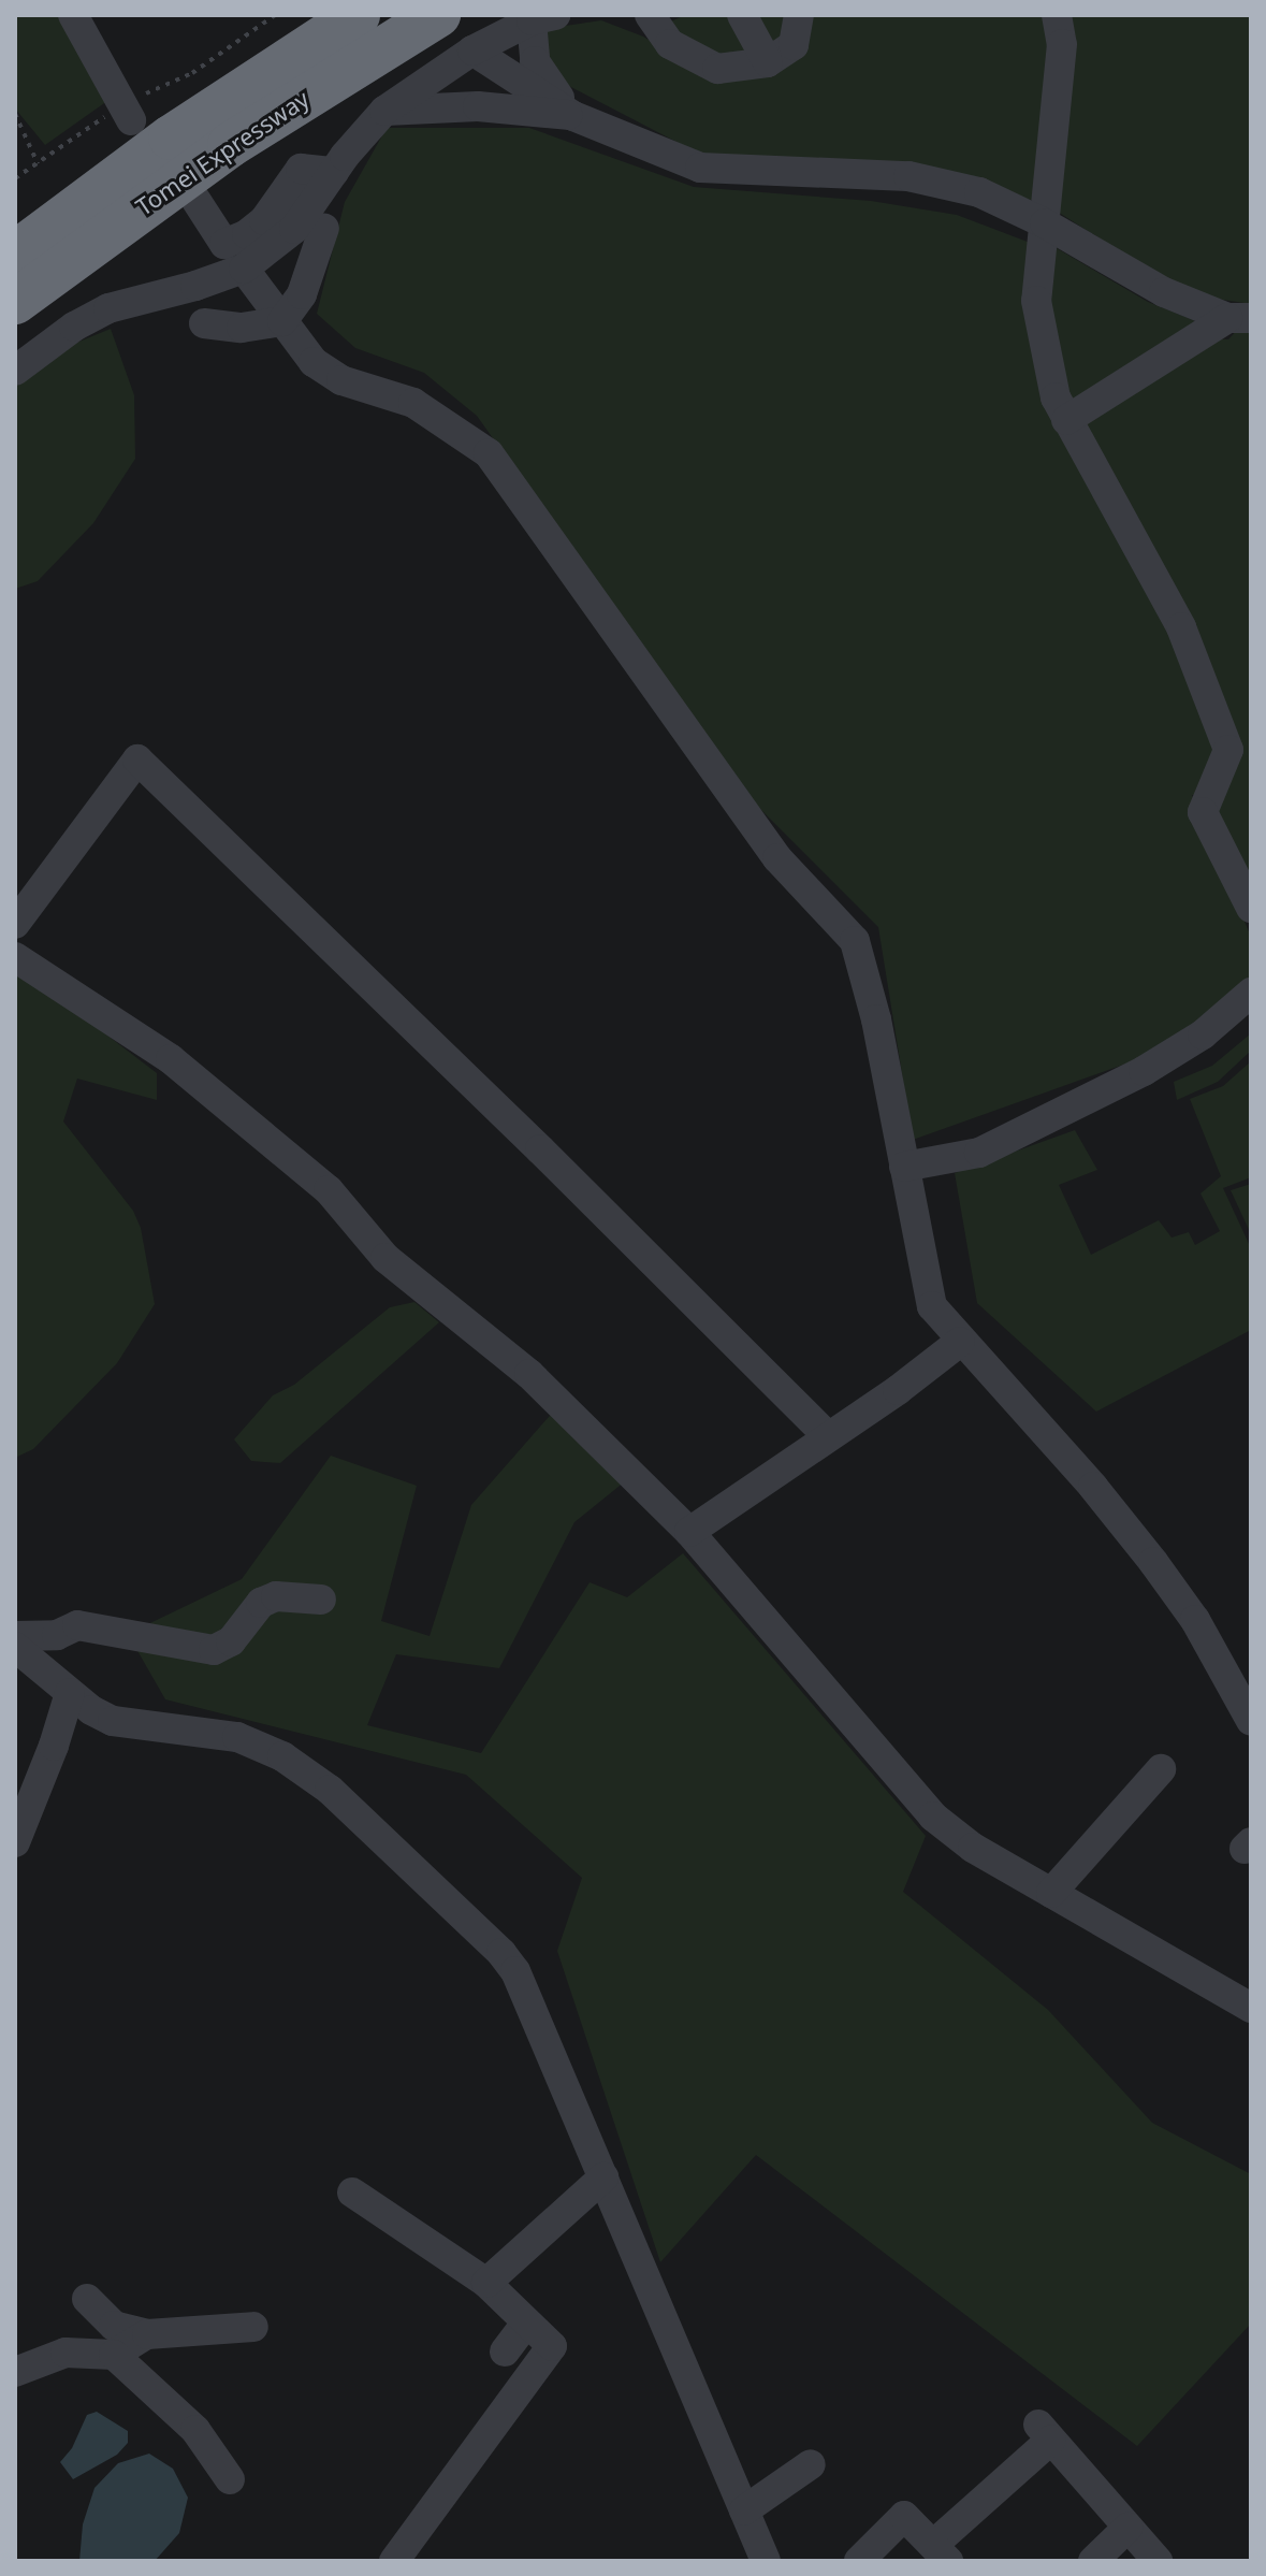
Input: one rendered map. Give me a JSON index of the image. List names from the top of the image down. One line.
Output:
{"streets":{"highway":["Tomei Expressway"]}}
